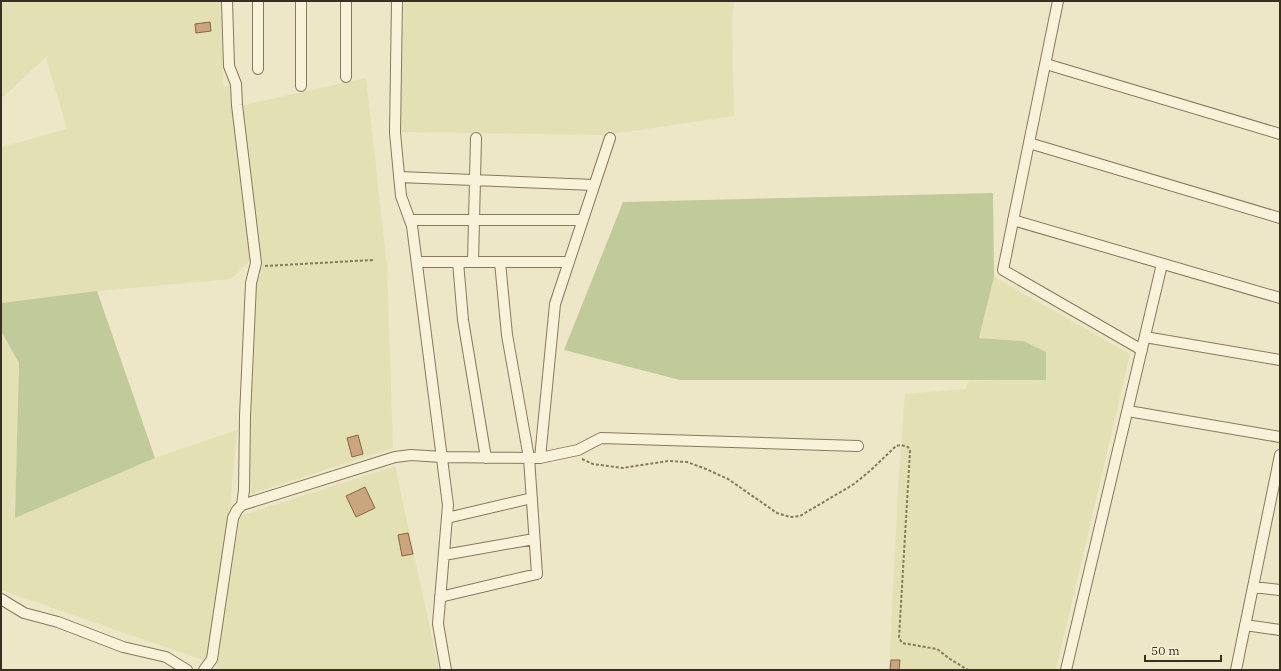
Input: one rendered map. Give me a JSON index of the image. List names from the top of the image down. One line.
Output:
{"scale_bar":"50 m"}
